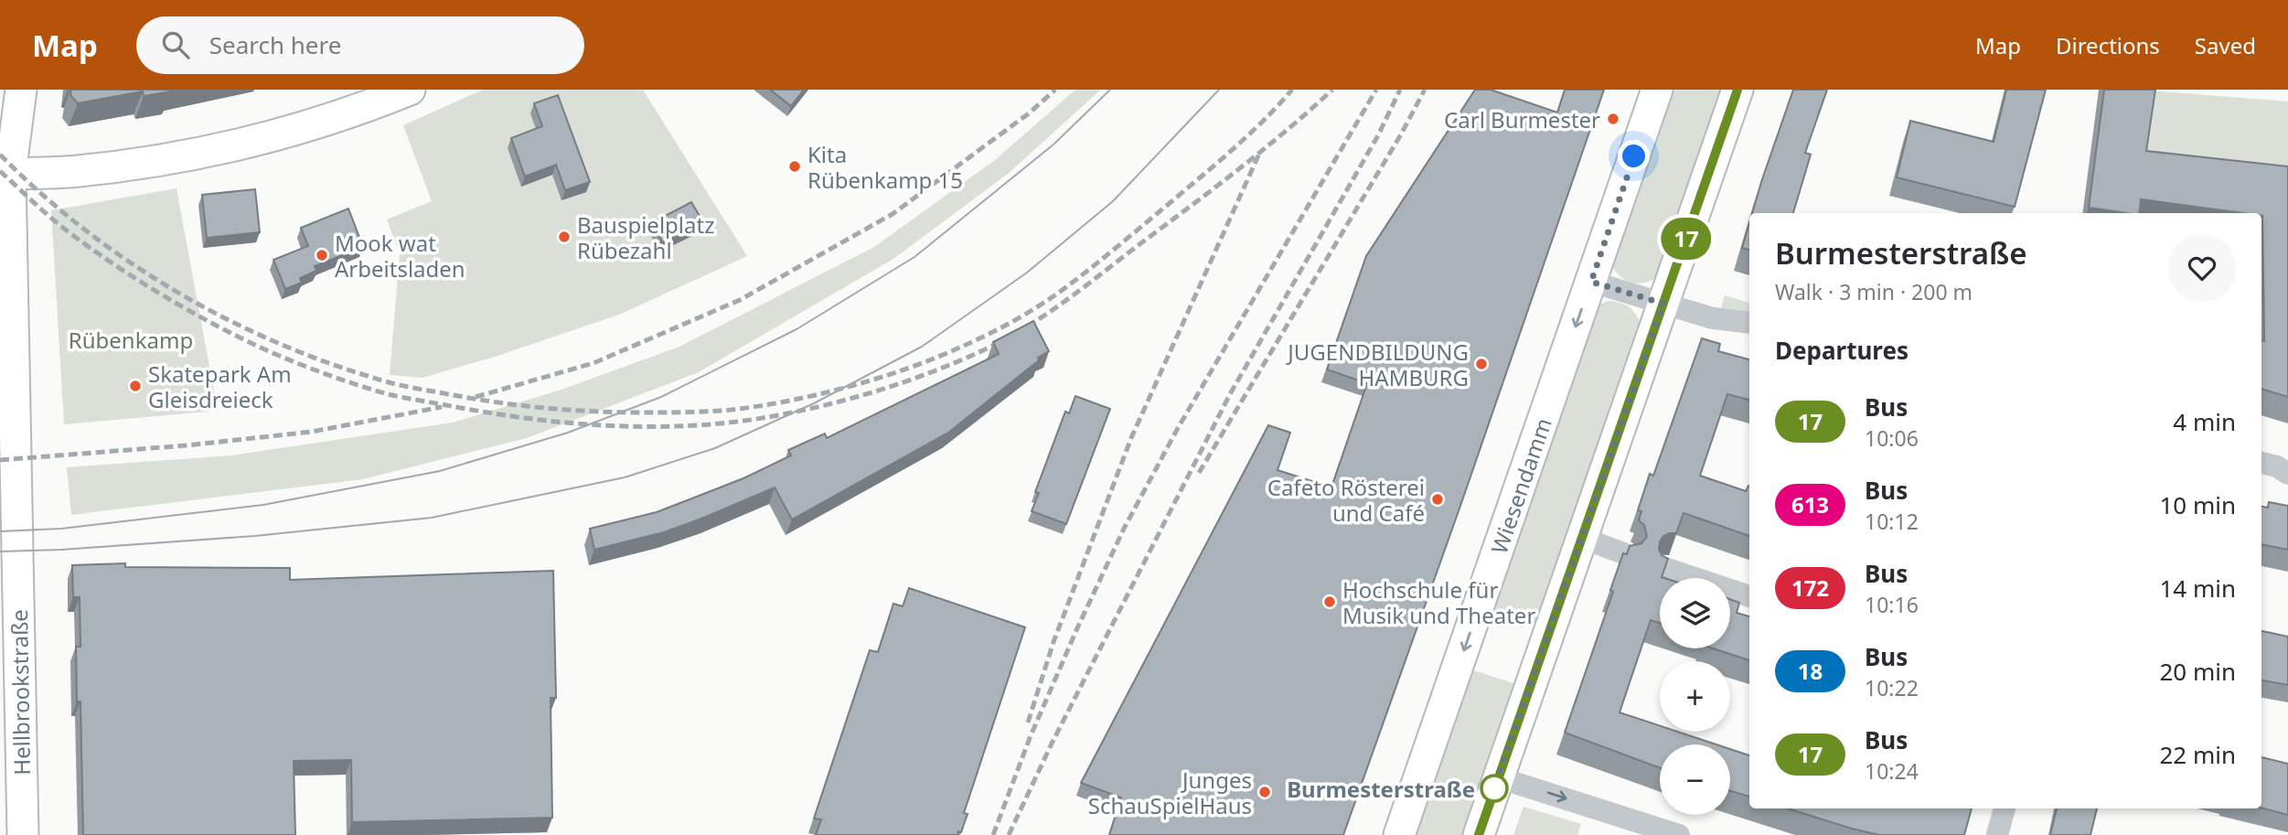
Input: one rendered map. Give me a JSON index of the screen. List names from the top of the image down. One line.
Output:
{"streets":{"street":["Wiesendamm","Hellbrookstraße"]},"parks":["Rübenkamp"],"places":["Carl Burmester","Kita Rübenkamp 15","Bauspielplatz Rübezahl","Mook wat Arbeitsladen","JUGENDBILDUNG HAMBURG","Skatepark Am Gleisdreieck","Cafeto Rösterei und Café","Hochschule für Musik und Theater","Burmesterstraße","Junges SchauSpielHaus"],"lines":["bus line 17"],"page":{"header":"Map","search":"Search here","nav":["Map","Directions","Saved"],"on_map":"17","heading":[["Burmesterstraße","Walk · 3 min · 200 m"],"Departures"],"list":[{"mark":"17","name":"Bus","note":"10:06","value":"4 min"},{"mark":"613","name":"Bus","note":"10:12","value":"10 min"},{"mark":"172","name":"Bus","note":"10:16","value":"14 min"},{"mark":"18","name":"Bus","note":"10:22","value":"20 min"},{"mark":"17","name":"Bus","note":"10:24","value":"22 min"}],"map_buttons":["+","−"]}}
